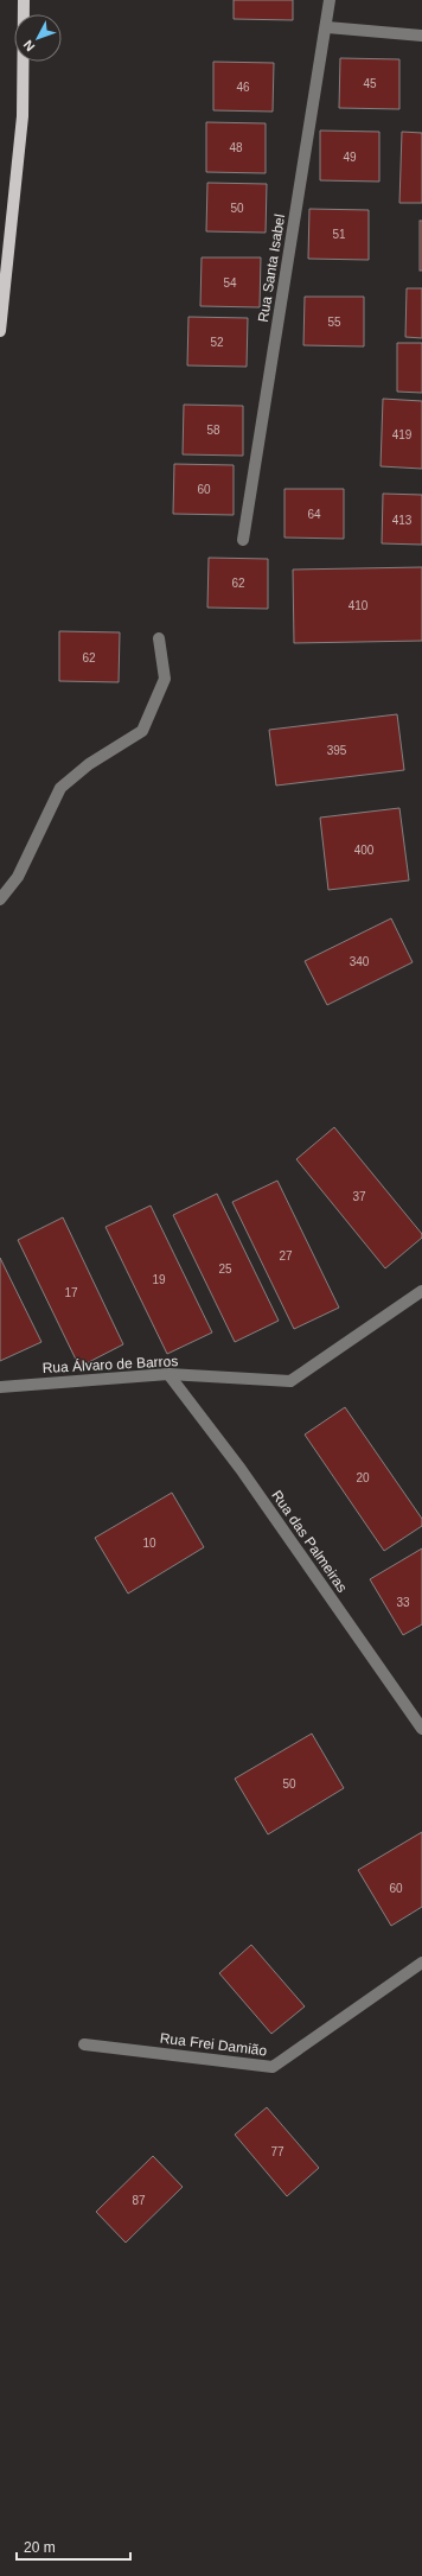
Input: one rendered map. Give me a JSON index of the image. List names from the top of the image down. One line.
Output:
{"streets":{"street":["Rua Santa Isabel","Rua Álvaro de Barros","Rua das Palmeiras","Rua Frei Damião"]},"crossings":[["Rua Álvaro de Barros","Rua das Palmeiras"]],"house_numbers":["45","46","48","49","50","51","54","55","52","58","419","60","64","413","62","410","62","395","400","340","37","27","25","19","17","20","10","33","50","60","77","87"],"scale_bar":"20 m","north":"bottom left"}
